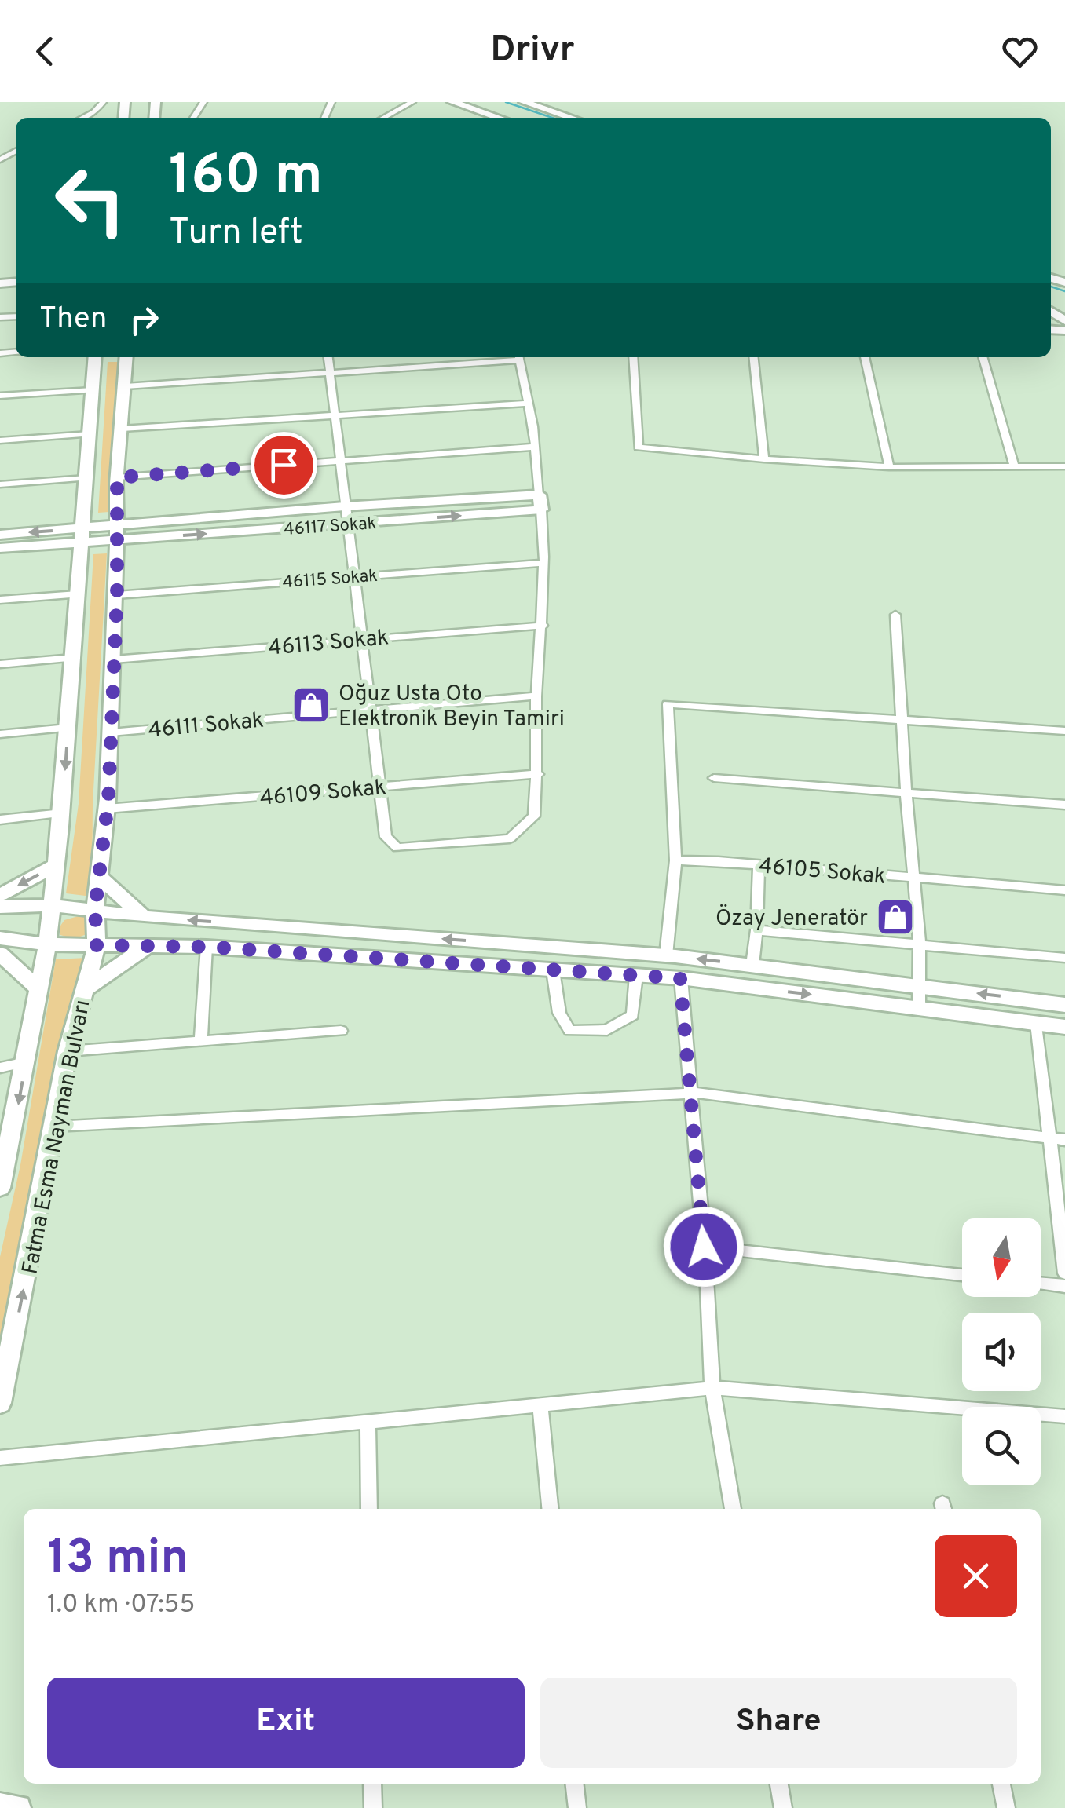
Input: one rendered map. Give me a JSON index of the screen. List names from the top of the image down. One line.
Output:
{"streets":{"street":["46117 Sokak","46115 Sokak","46113 Sokak","46111 Sokak","46109 Sokak","46105 Sokak","Fatma Esma Nayman Bulvarı"]},"crossings":[["46117 Sokak","Fatma Esma Nayman Bulvarı"],["46115 Sokak","Fatma Esma Nayman Bulvarı"],["46113 Sokak","Fatma Esma Nayman Bulvarı"],["46111 Sokak","Fatma Esma Nayman Bulvarı"],["46109 Sokak","Fatma Esma Nayman Bulvarı"]],"places":{"shop":["Oğuz Usta Oto Elektronik Beyin Tamiri","Özay Jeneratör"]},"north":"bottom","page":{"header":"Drivr","turn":["160 m","Turn left"],"then":"Then","heading":["13 min","1.0 km · 07:55"],"buttons":["Exit","Share"]}}
